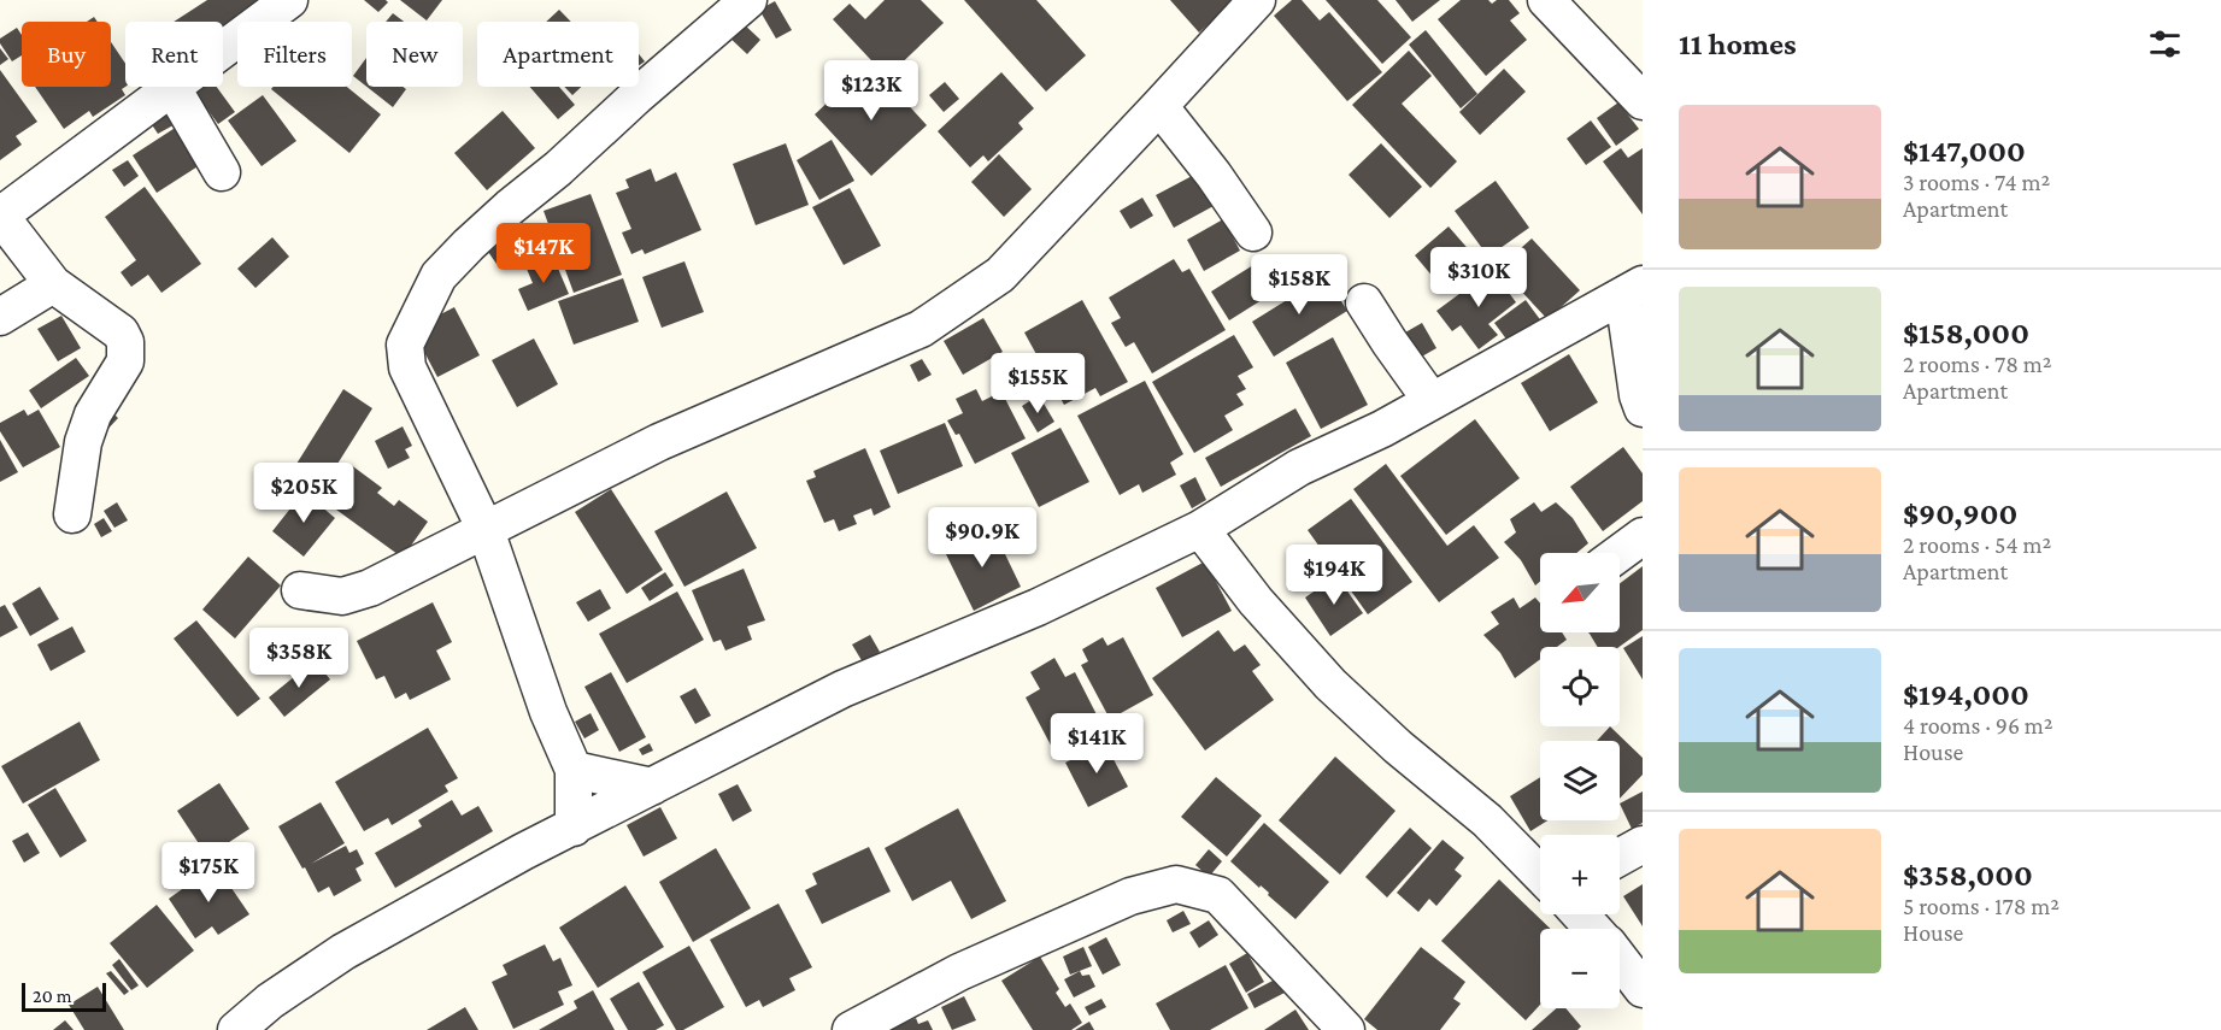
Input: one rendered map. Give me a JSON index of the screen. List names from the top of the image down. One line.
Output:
{"scale_bar":"20 m","north":"bottom left","page":{"heading":"11 homes","chip":["Buy","Rent","Filters","New","Apartment"],"price":["$123K","$147K","$310K","$158K","$155K","$205K","$90.9K","$194K","$358K","$141K","$175K"],"list":[{"name":"$147,000","note":"3 rooms · 74 m² · Apartment"},{"name":"$158,000","note":"2 rooms · 78 m² · Apartment"},{"name":"$90,900","note":"2 rooms · 54 m² · Apartment"},{"name":"$194,000","note":"4 rooms · 96 m² · House"},{"name":"$358,000","note":"5 rooms · 178 m² · House"}],"map_buttons":["+","−"],"scale":"20 m"}}
